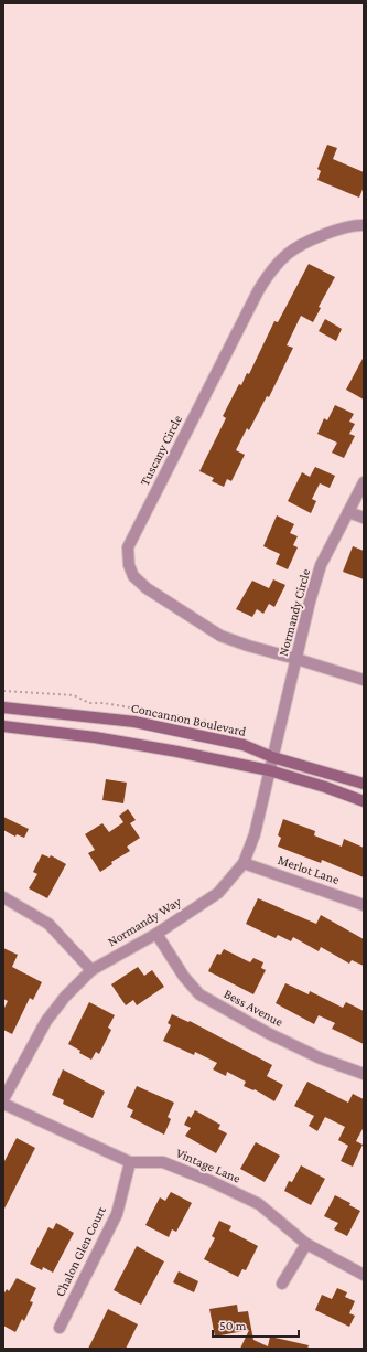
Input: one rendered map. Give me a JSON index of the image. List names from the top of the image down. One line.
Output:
{"streets":{"main road":["Concannon Boulevard"],"street":["Tuscany Circle","Normandy Circle","Merlot Lane","Normandy Way","Bess Avenue","Vintage Lane","Chalon Glen Court"]},"crossings":[["Tuscany Circle","Normandy Circle"],["Normandy Circle","Concannon Boulevard"],["Normandy Circle","Normandy Way"],["Concannon Boulevard","Normandy Way"],["Merlot Lane","Normandy Way"],["Normandy Way","Bess Avenue"],["Vintage Lane","Chalon Glen Court"]],"scale_bar":"50 m"}
